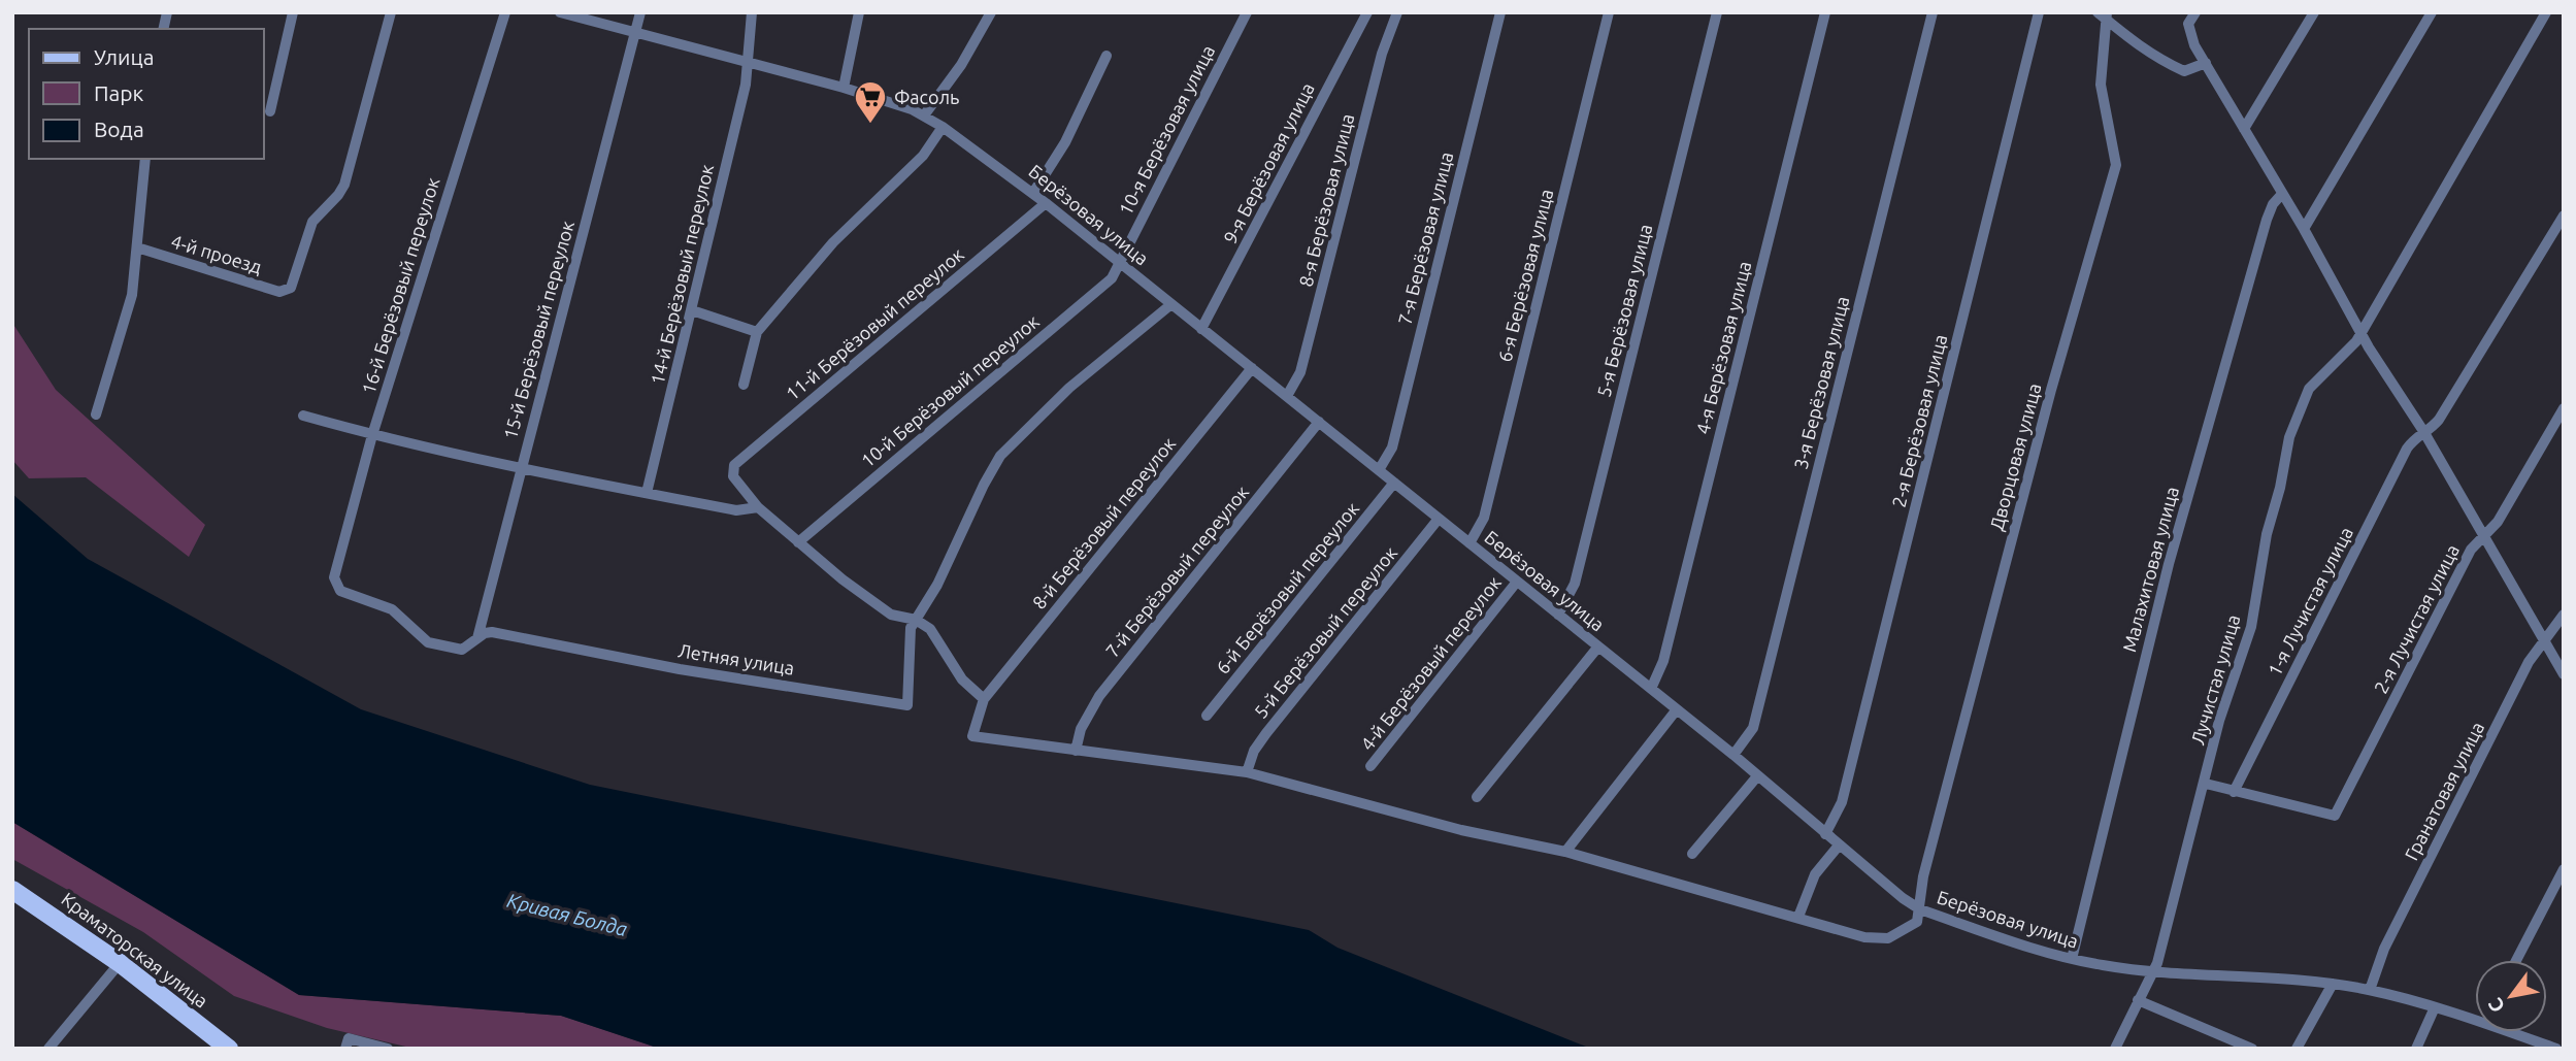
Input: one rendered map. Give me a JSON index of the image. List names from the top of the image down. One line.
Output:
{"streets":{"main road":["Краматорская улица"],"street":["10-я Берёзовая улица","9-я Берёзовая улица","8-я Берёзовая улица","Берёзовая улица","7-я Берёзовая улица","4-й проезд","14-й Берёзовый переулок","6-я Берёзовая улица","16-й Берёзовый переулок","5-я Берёзовая улица","11-й Берёзовый переулок","15-й Берёзовый переулок","4-я Берёзовая улица","3-я Берёзовая улица","10-й Берёзовый переулок","2-я Берёзовая улица","Дворцовая улица","8-й Берёзовый переулок","Малахитовая улица","7-й Берёзовый переулок","6-й Берёзовый переулок","1-я Лучистая улица","2-я Лучистая улица","5-й Берёзовый переулок","Летняя улица","4-й Берёзовый переулок","Лучистая улица","Гранатовая улица"]},"crossings":[["10-я Берёзовая улица","Берёзовая улица"],["10-я Берёзовая улица","10-й Берёзовый переулок"],["9-я Берёзовая улица","Берёзовая улица"],["8-я Берёзовая улица","Берёзовая улица"],["Берёзовая улица","7-я Берёзовая улица"],["Берёзовая улица","14-й Берёзовый переулок"],["Берёзовая улица","6-я Берёзовая улица"],["Берёзовая улица","5-я Берёзовая улица"],["Берёзовая улица","11-й Берёзовый переулок"],["Берёзовая улица","15-й Берёзовый переулок"],["Берёзовая улица","4-я Берёзовая улица"],["Берёзовая улица","3-я Берёзовая улица"],["Берёзовая улица","10-й Берёзовый переулок"],["Берёзовая улица","2-я Берёзовая улица"],["Берёзовая улица","Дворцовая улица"],["Берёзовая улица","8-й Берёзовый переулок"],["Берёзовая улица","Малахитовая улица"],["Берёзовая улица","7-й Берёзовый переулок"],["Берёзовая улица","6-й Берёзовый переулок"],["Берёзовая улица","5-й Берёзовый переулок"],["Берёзовая улица","4-й Берёзовый переулок"],["Берёзовая улица","Лучистая улица"],["Берёзовая улица","Гранатовая улица"],["16-й Берёзовый переулок","15-й Берёзовый переулок"],["16-й Берёзовый переулок","Летняя улица"],["15-й Берёзовый переулок","Летняя улица"],["1-я Лучистая улица","2-я Лучистая улица"]],"water":["Кривая Болда"],"places":{"supermarket":["Фасоль"]},"legend":["Улица","Парк","Вода"],"north":"bottom left"}
